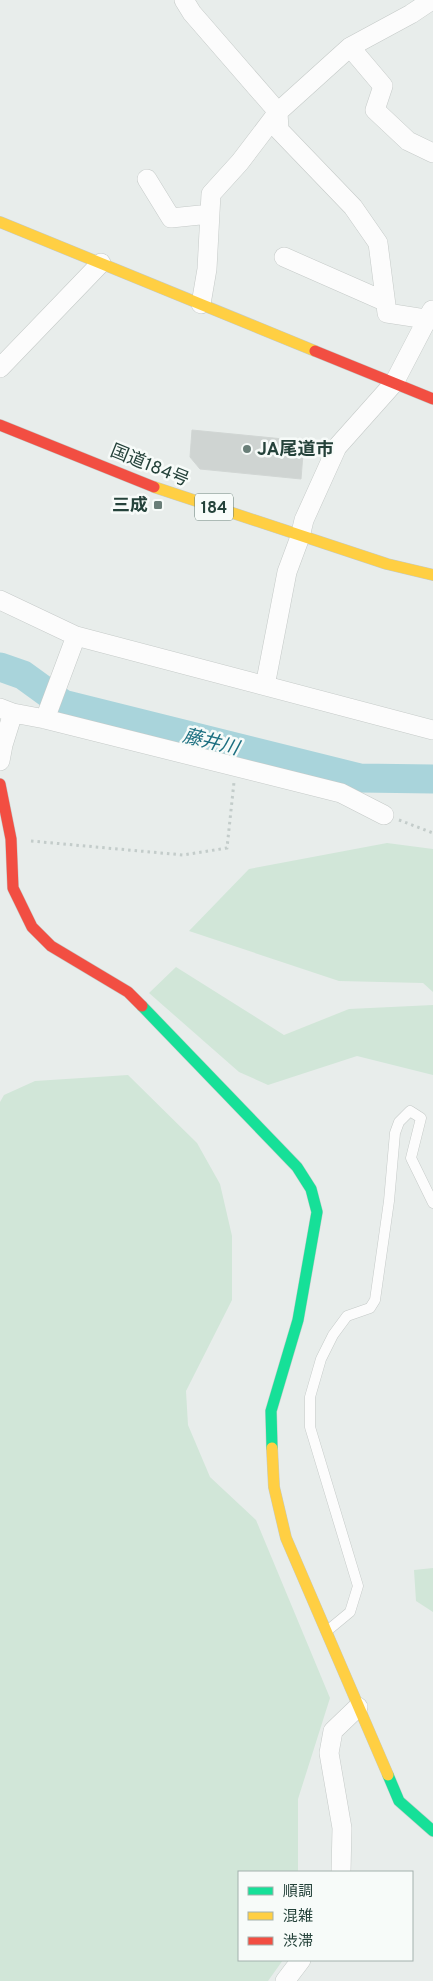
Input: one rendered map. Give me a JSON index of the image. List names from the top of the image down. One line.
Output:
{"streets":{"main road":["国道184号","184"]},"water":["藤井川"],"places":{"other":["JA尾道市"],"transit":["三成"]},"legend":["順調","混雑","渋滞"]}
